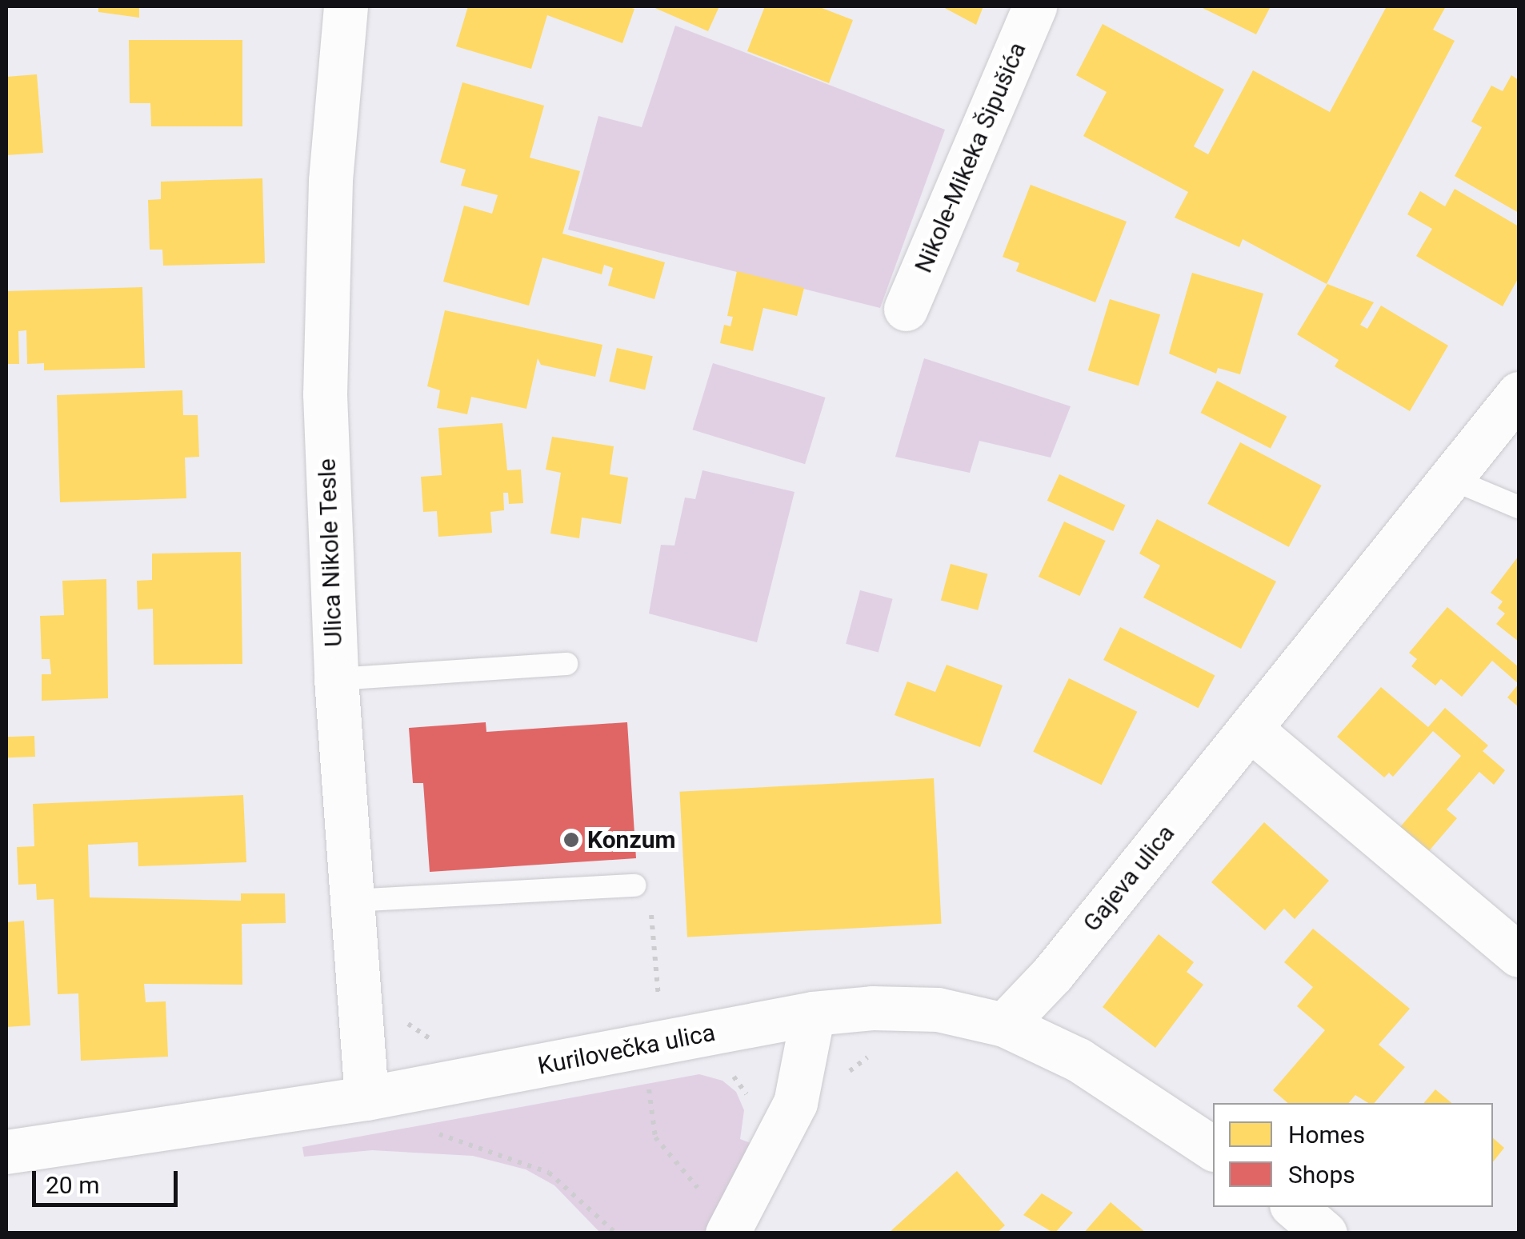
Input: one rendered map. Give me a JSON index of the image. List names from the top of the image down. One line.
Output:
{"streets":{"street":["Nikole-Mikeka Šipušića","Ulica Nikole Tesle","Gajeva ulica","Kurilovečka ulica"]},"crossings":[["Ulica Nikole Tesle","Kurilovečka ulica"],["Gajeva ulica","Kurilovečka ulica"]],"places":["Konzum"],"legend":["Homes","Shops"],"scale_bar":"20 m"}
